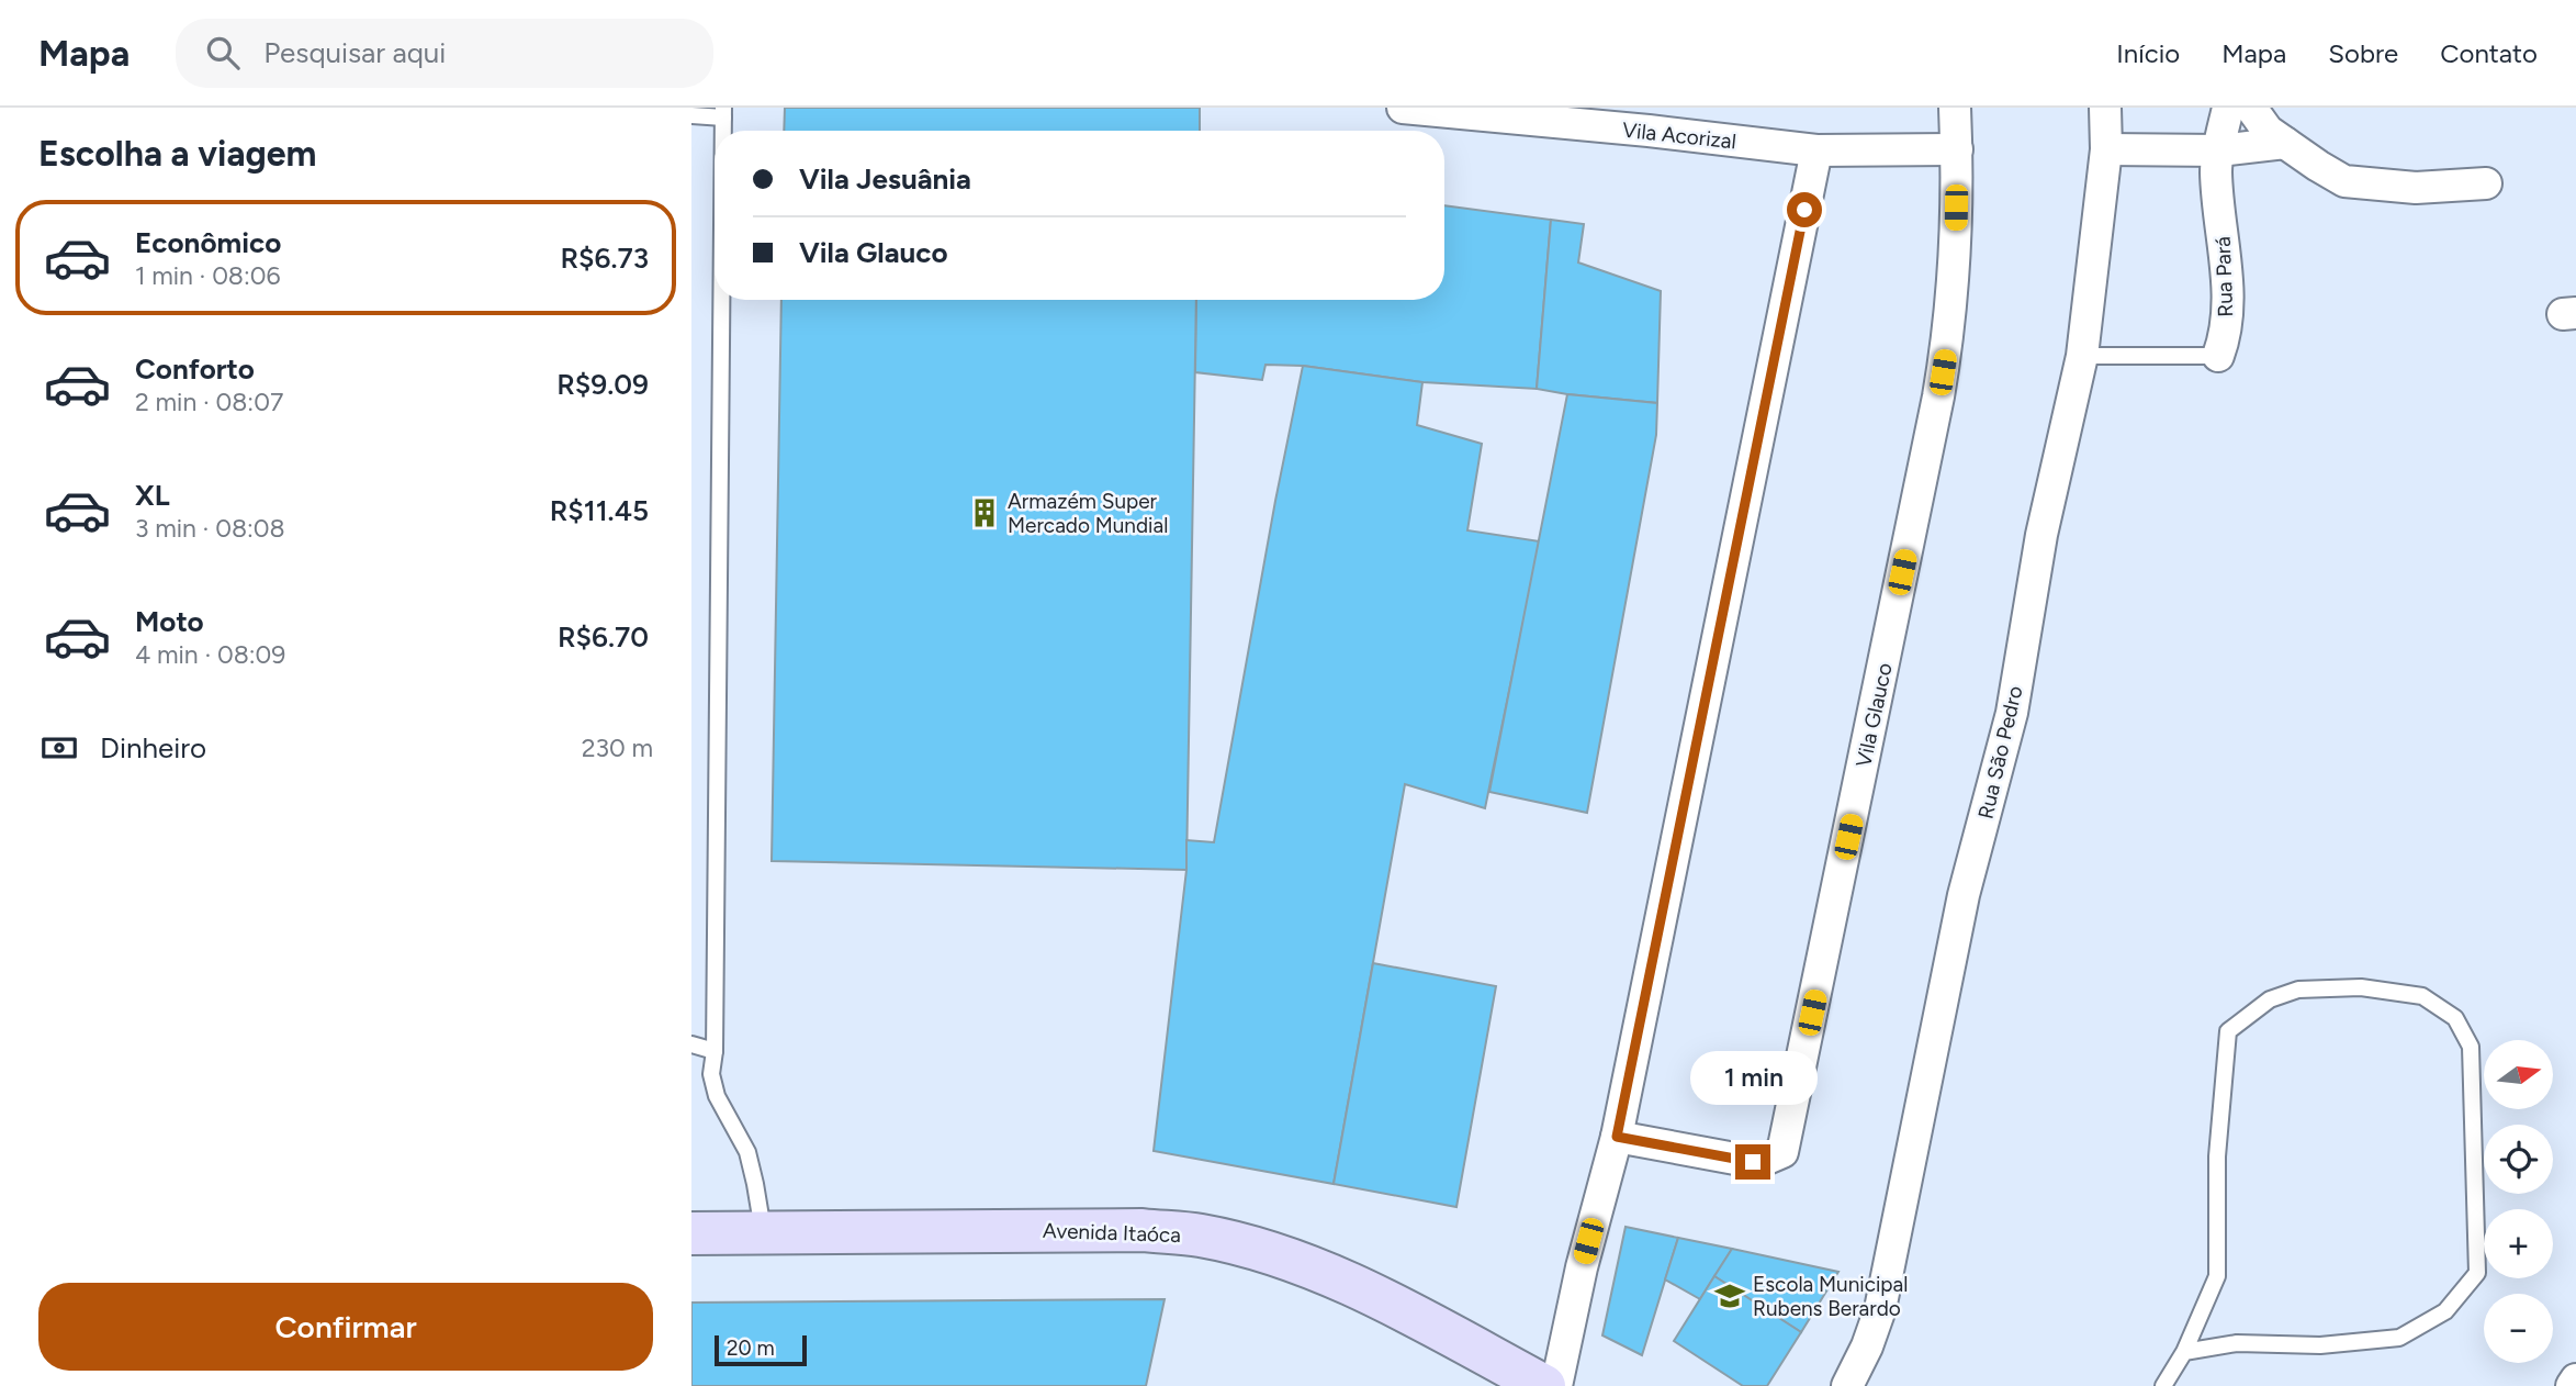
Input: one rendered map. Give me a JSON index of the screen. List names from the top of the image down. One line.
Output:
{"streets":{"main road":["Avenida Itaóca"],"street":["Vila Acorizal","Rua Pará","Vila Glauco","Rua São Pedro"]},"crossings":[["Vila Acorizal","Vila Glauco"],["Rua Pará","Rua São Pedro"]],"places":{"building":["Armazém Super Mercado Mundial"],"school or university":["Escola Municipal Rubens Berardo"]},"scale_bar":"20 m","north":"right","page":{"header":"Mapa","search":"Pesquisar aqui","nav":["Início","Mapa","Sobre","Contato"],"heading":"Escolha a viagem","banner":["Vila Jesuânia","Vila Glauco"],"list":[{"name":"Econômico","note":"1 min · 08:06","value":"R$6.73"},{"name":"Conforto","note":"2 min · 08:07","value":"R$9.09"},{"name":"XL","note":"3 min · 08:08","value":"R$11.45"},{"name":"Moto","note":"4 min · 08:09","value":"R$6.70"}],"pay":["Dinheiro","230 m"],"map_buttons":["+","−"],"bubble":"1 min","buttons":"Confirmar","scale":"20 m"}}
